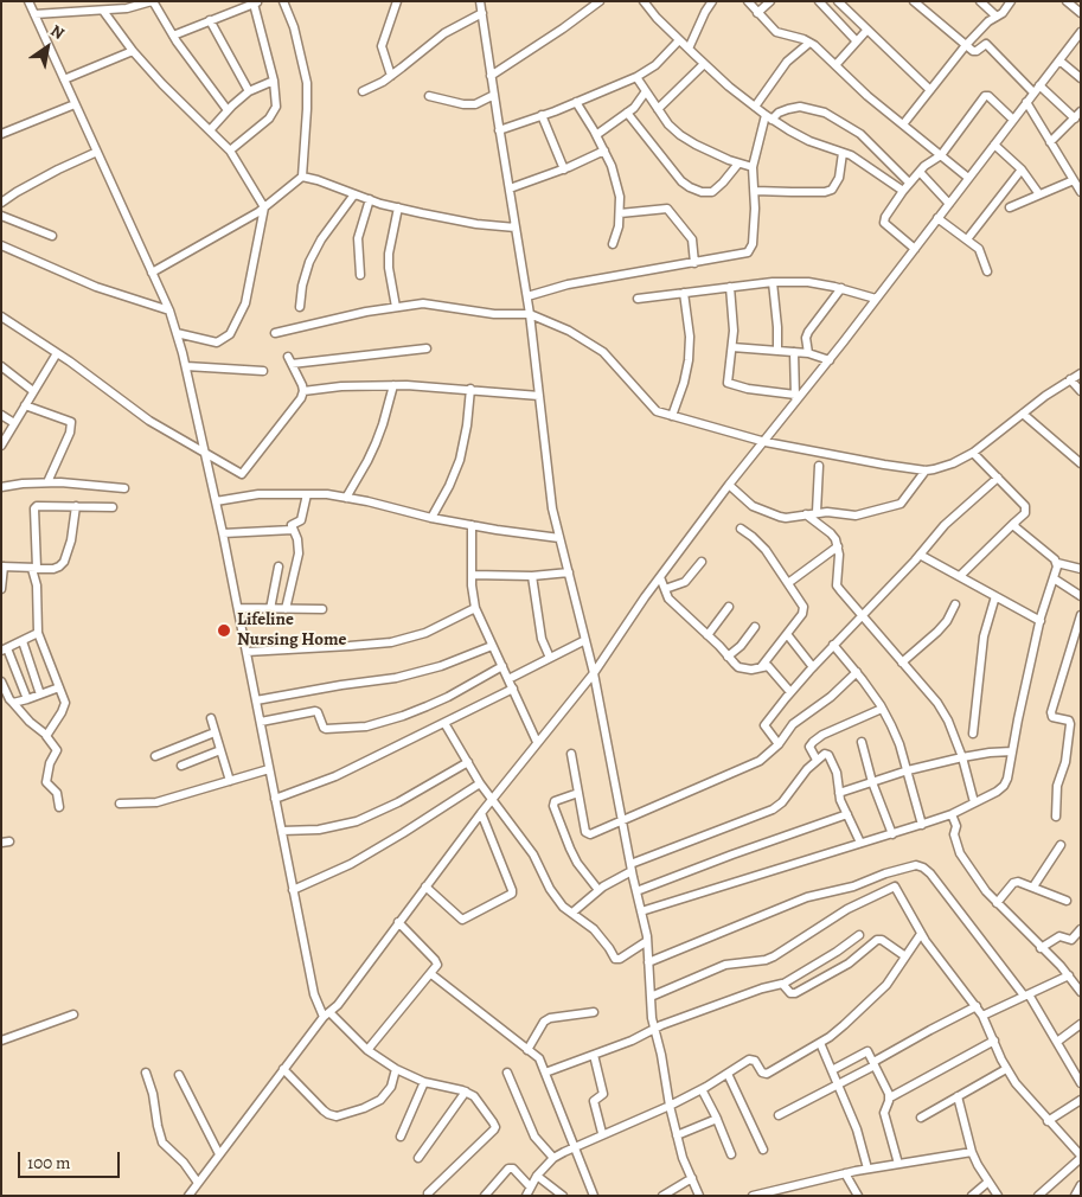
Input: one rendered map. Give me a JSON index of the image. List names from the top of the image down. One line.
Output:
{"places":["Lifeline Nursing Home"],"scale_bar":"100 m","north":"top right"}
